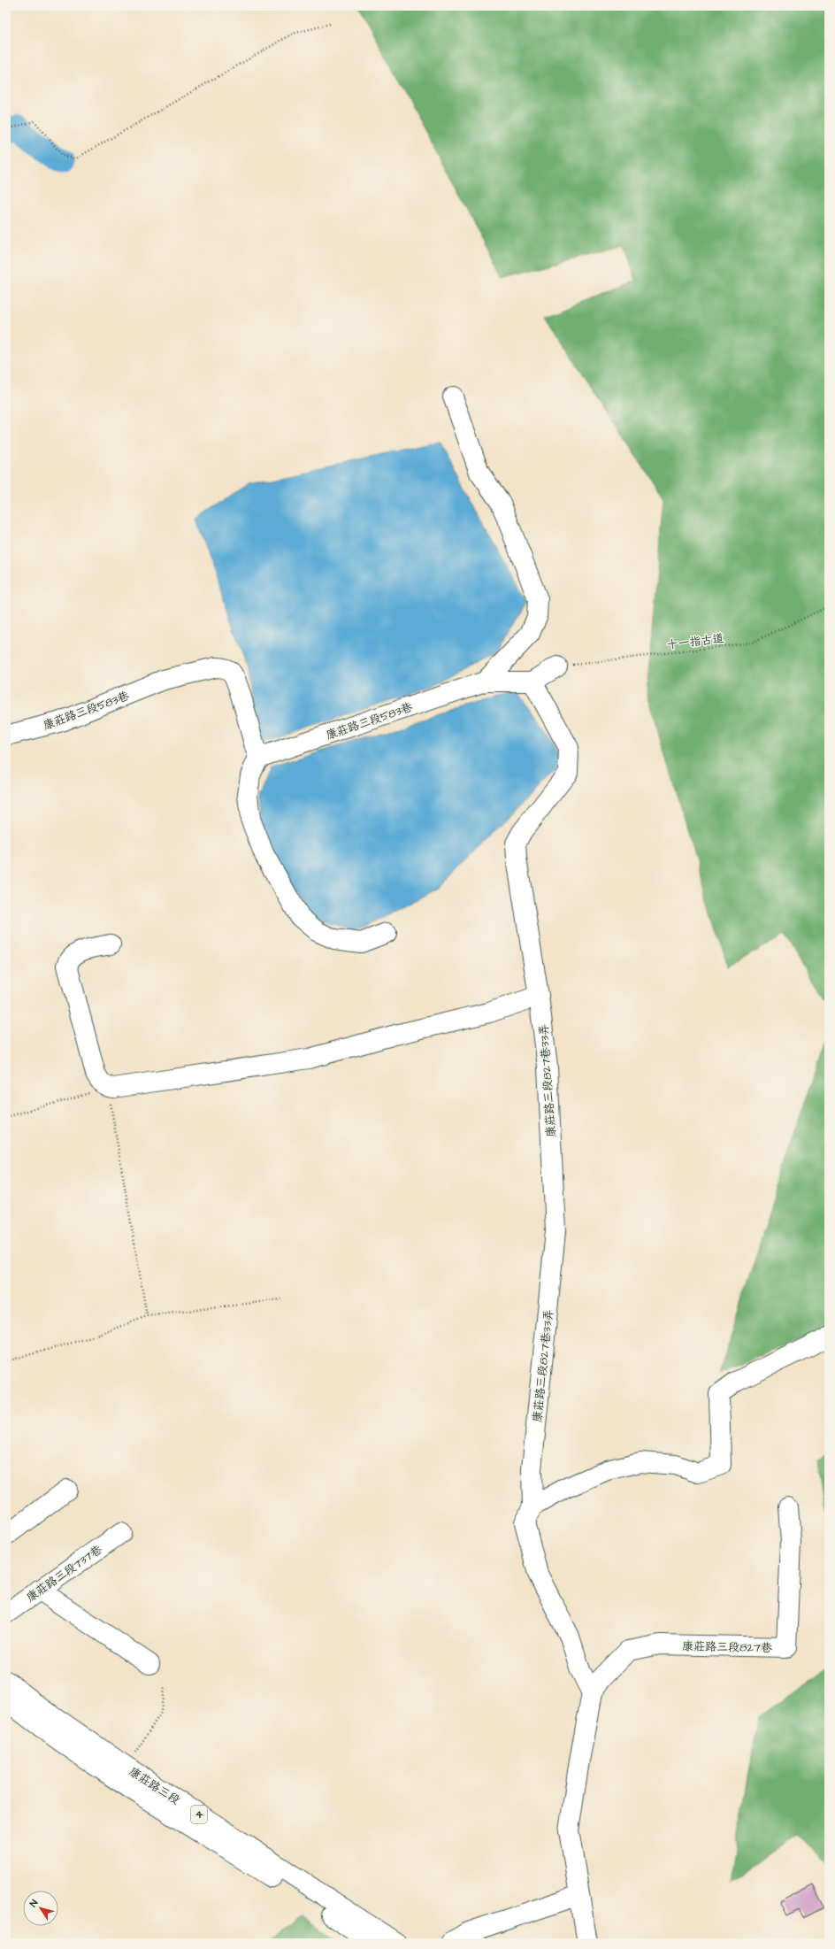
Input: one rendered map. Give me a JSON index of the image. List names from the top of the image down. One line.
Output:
{"streets":{"main road":["康莊路三段583巷","康莊路三段827巷33弄","康莊路三段737巷","康莊路三段827巷","康莊路三段","4"],"path":["十一指古道"]},"north":"top left"}
